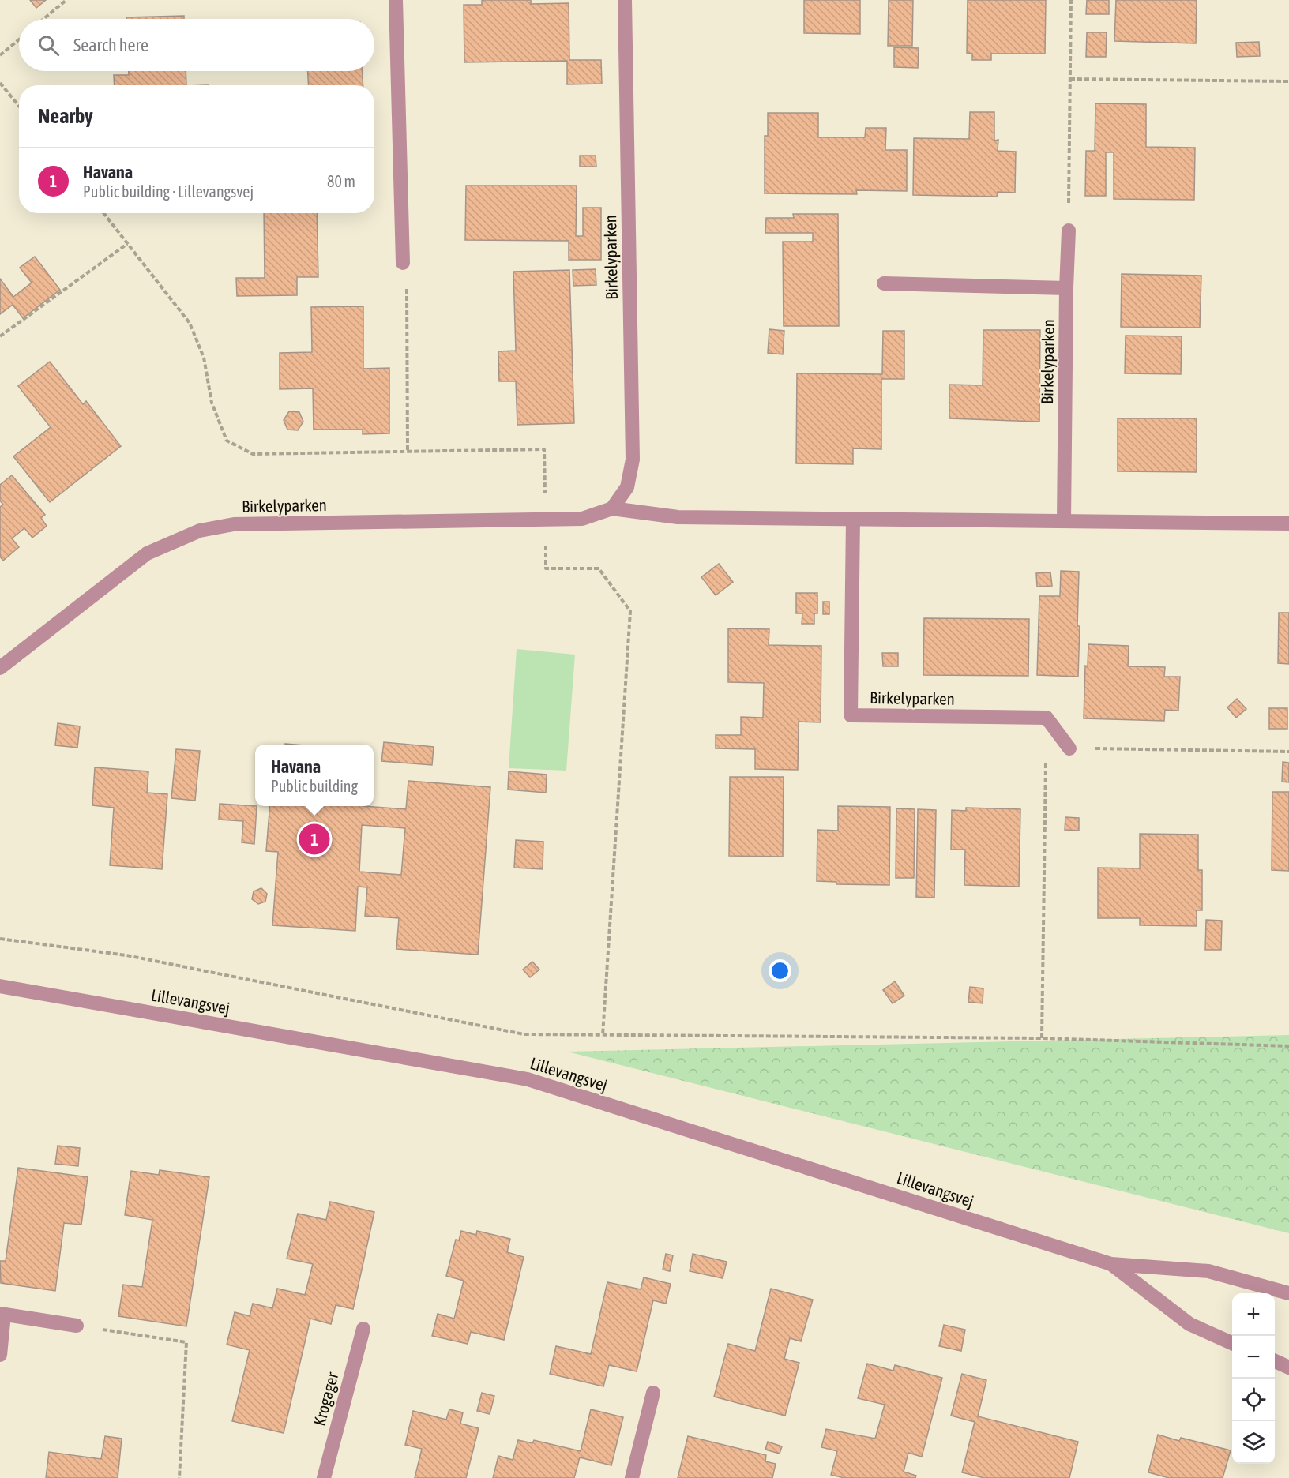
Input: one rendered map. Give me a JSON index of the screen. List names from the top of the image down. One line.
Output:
{"streets":{"street":["Birkelyparken","Lillevangsvej","Krogager"]},"page":{"search":"Search here","heading":"Nearby","list":[{"mark":"1","name":"Havana","note":"Public building · Lillevangsvej","value":"80 m"}],"popup":["Havana","Public building"],"pins":"1","map_buttons":["+","−"]}}
